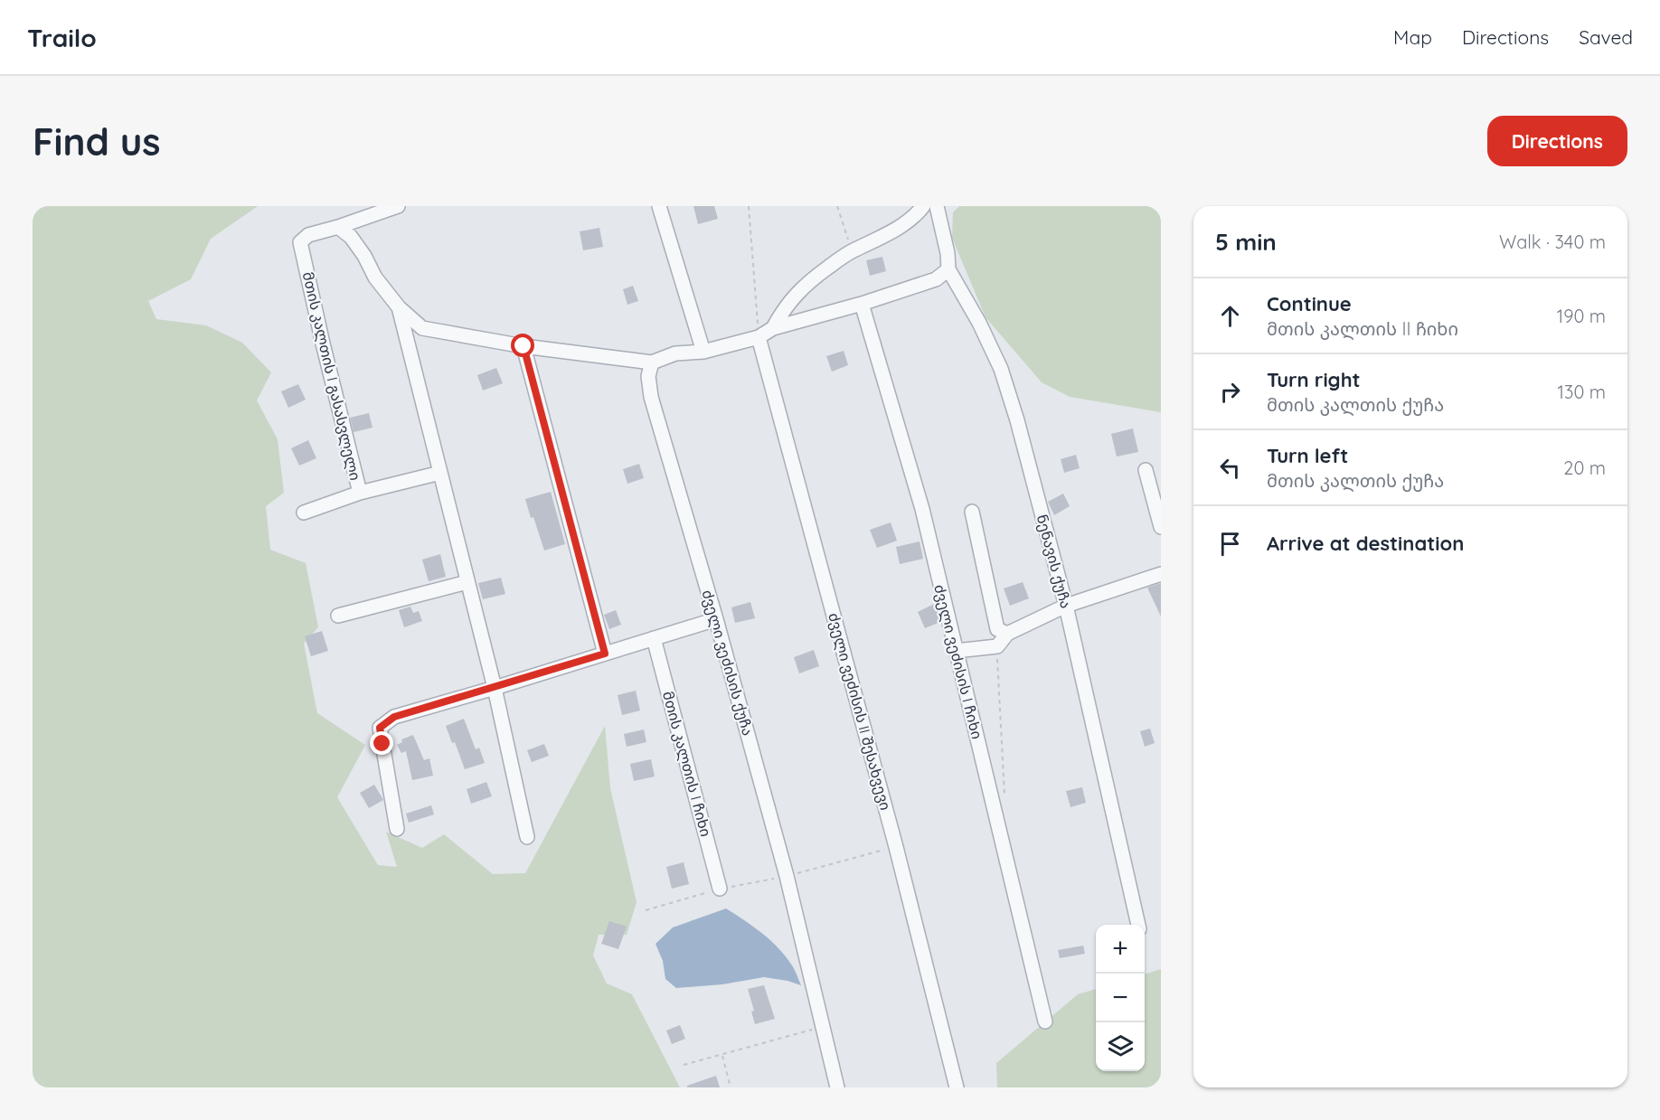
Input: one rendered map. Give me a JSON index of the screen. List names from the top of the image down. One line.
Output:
{"streets":{"street":["მთის კალთის I გასასვლელი","ნენავის ქუჩა","ძველი ვეძისის I ჩიხი","ძველი ვეძისის ქუჩა","ძველი ვეძისის II შესახვევი","მთის კალთის I ჩიხი"]},"page":{"header":"Trailo","nav":["Map","Directions","Saved"],"buttons":"Directions","title":"Find us","heading":["5 min","Walk · 340 m"],"list":[["Continue","მთის კალთის II ჩიხი","190 m"],["Turn right","მთის კალთის ქუჩა","130 m"],["Turn left","მთის კალთის ქუჩა","20 m"],"Arrive at destination"],"map_buttons":["+","−"]}}
